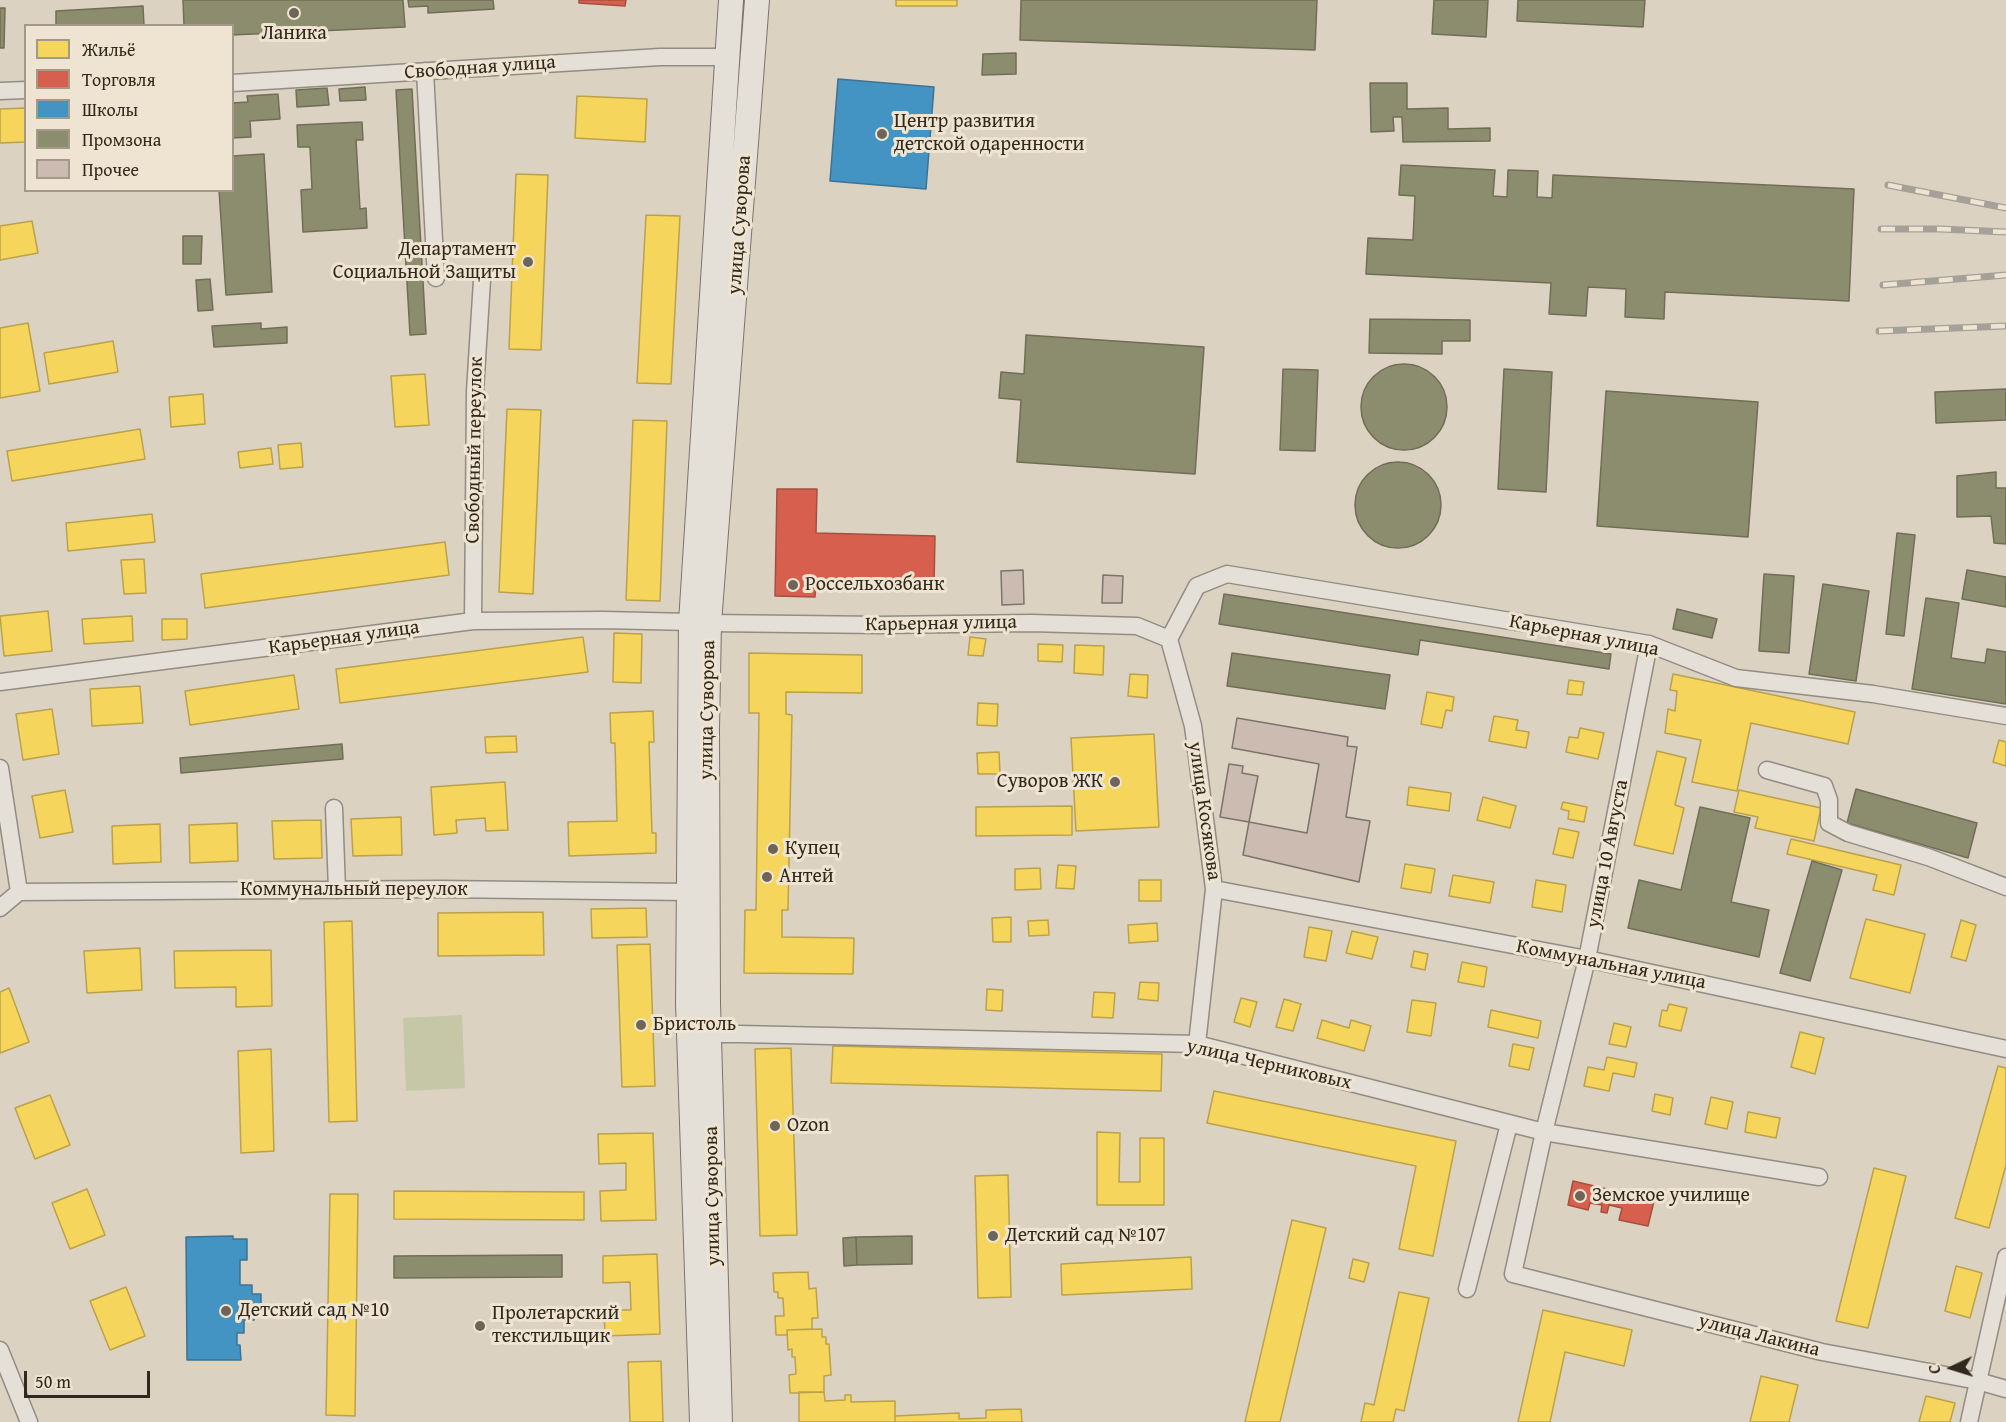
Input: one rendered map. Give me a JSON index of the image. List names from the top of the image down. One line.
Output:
{"streets":{"main road":["улица Суворова"],"street":["Свободная улица","Свободный переулок","Карьерная улица","улица Косякова","улица 10 Августа","Коммунальный переулок","Коммунальная улица","улица Черниковых","улица Лакина"]},"crossings":[["Свободная улица","улица Суворова"],["улица Суворова","Карьерная улица"],["улица Суворова","Коммунальный переулок"],["улица Суворова","улица Черниковых"],["Свободный переулок","Карьерная улица"],["Карьерная улица","улица Косякова"],["Карьерная улица","улица 10 Августа"],["улица Косякова","Коммунальная улица"],["улица Косякова","улица Черниковых"],["улица 10 Августа","Коммунальная улица"],["улица 10 Августа","улица Черниковых"],["улица 10 Августа","улица Лакина"]],"places":["Ланика","Центр развития детской одаренности","Департамент Социальной Защиты","Россельхозбанк","Суворов ЖК","Купец","Антей","Бристоль","Ozon","Земское училище","Детский сад №107","Детский сад №10","Пролетарский текстильщик"],"legend":["Жильё","Торговля","Школы","Промзона","Прочее"],"scale_bar":"50 m","north":"left"}
